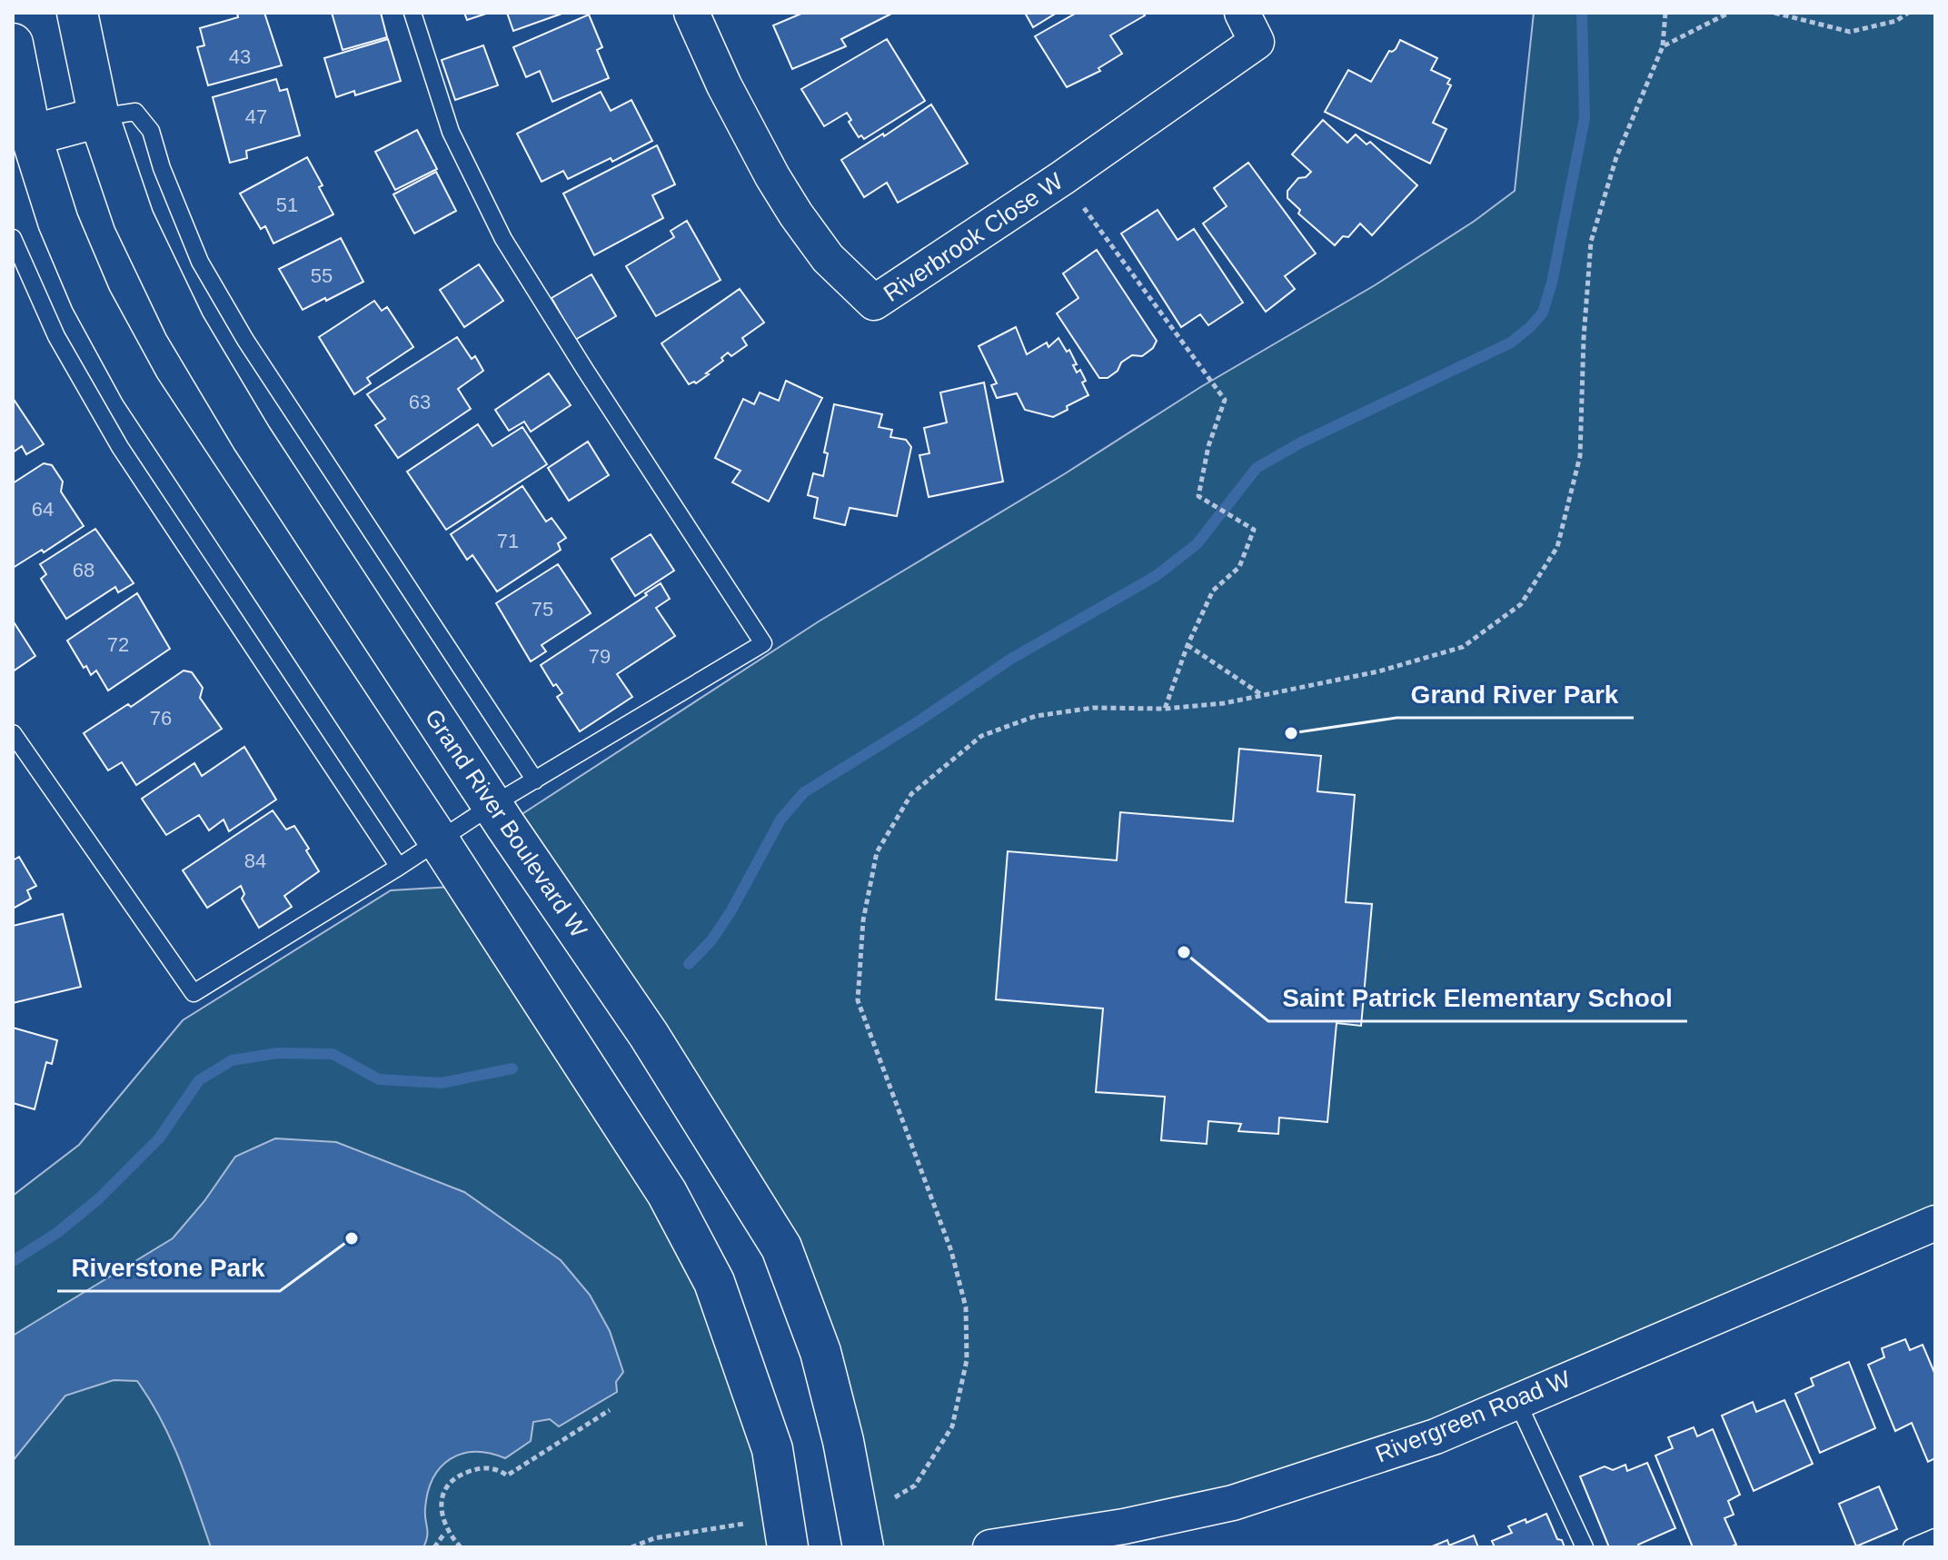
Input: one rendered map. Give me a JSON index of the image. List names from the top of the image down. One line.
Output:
{"streets":{"street":["Riverbrook Close W","Grand River Boulevard W","Rivergreen Road W"]},"places":["Grand River Park","Saint Patrick Elementary School","Riverstone Park"],"house_numbers":["43","47","51","55","63","64","71","68","75","72","79","76","84"]}
